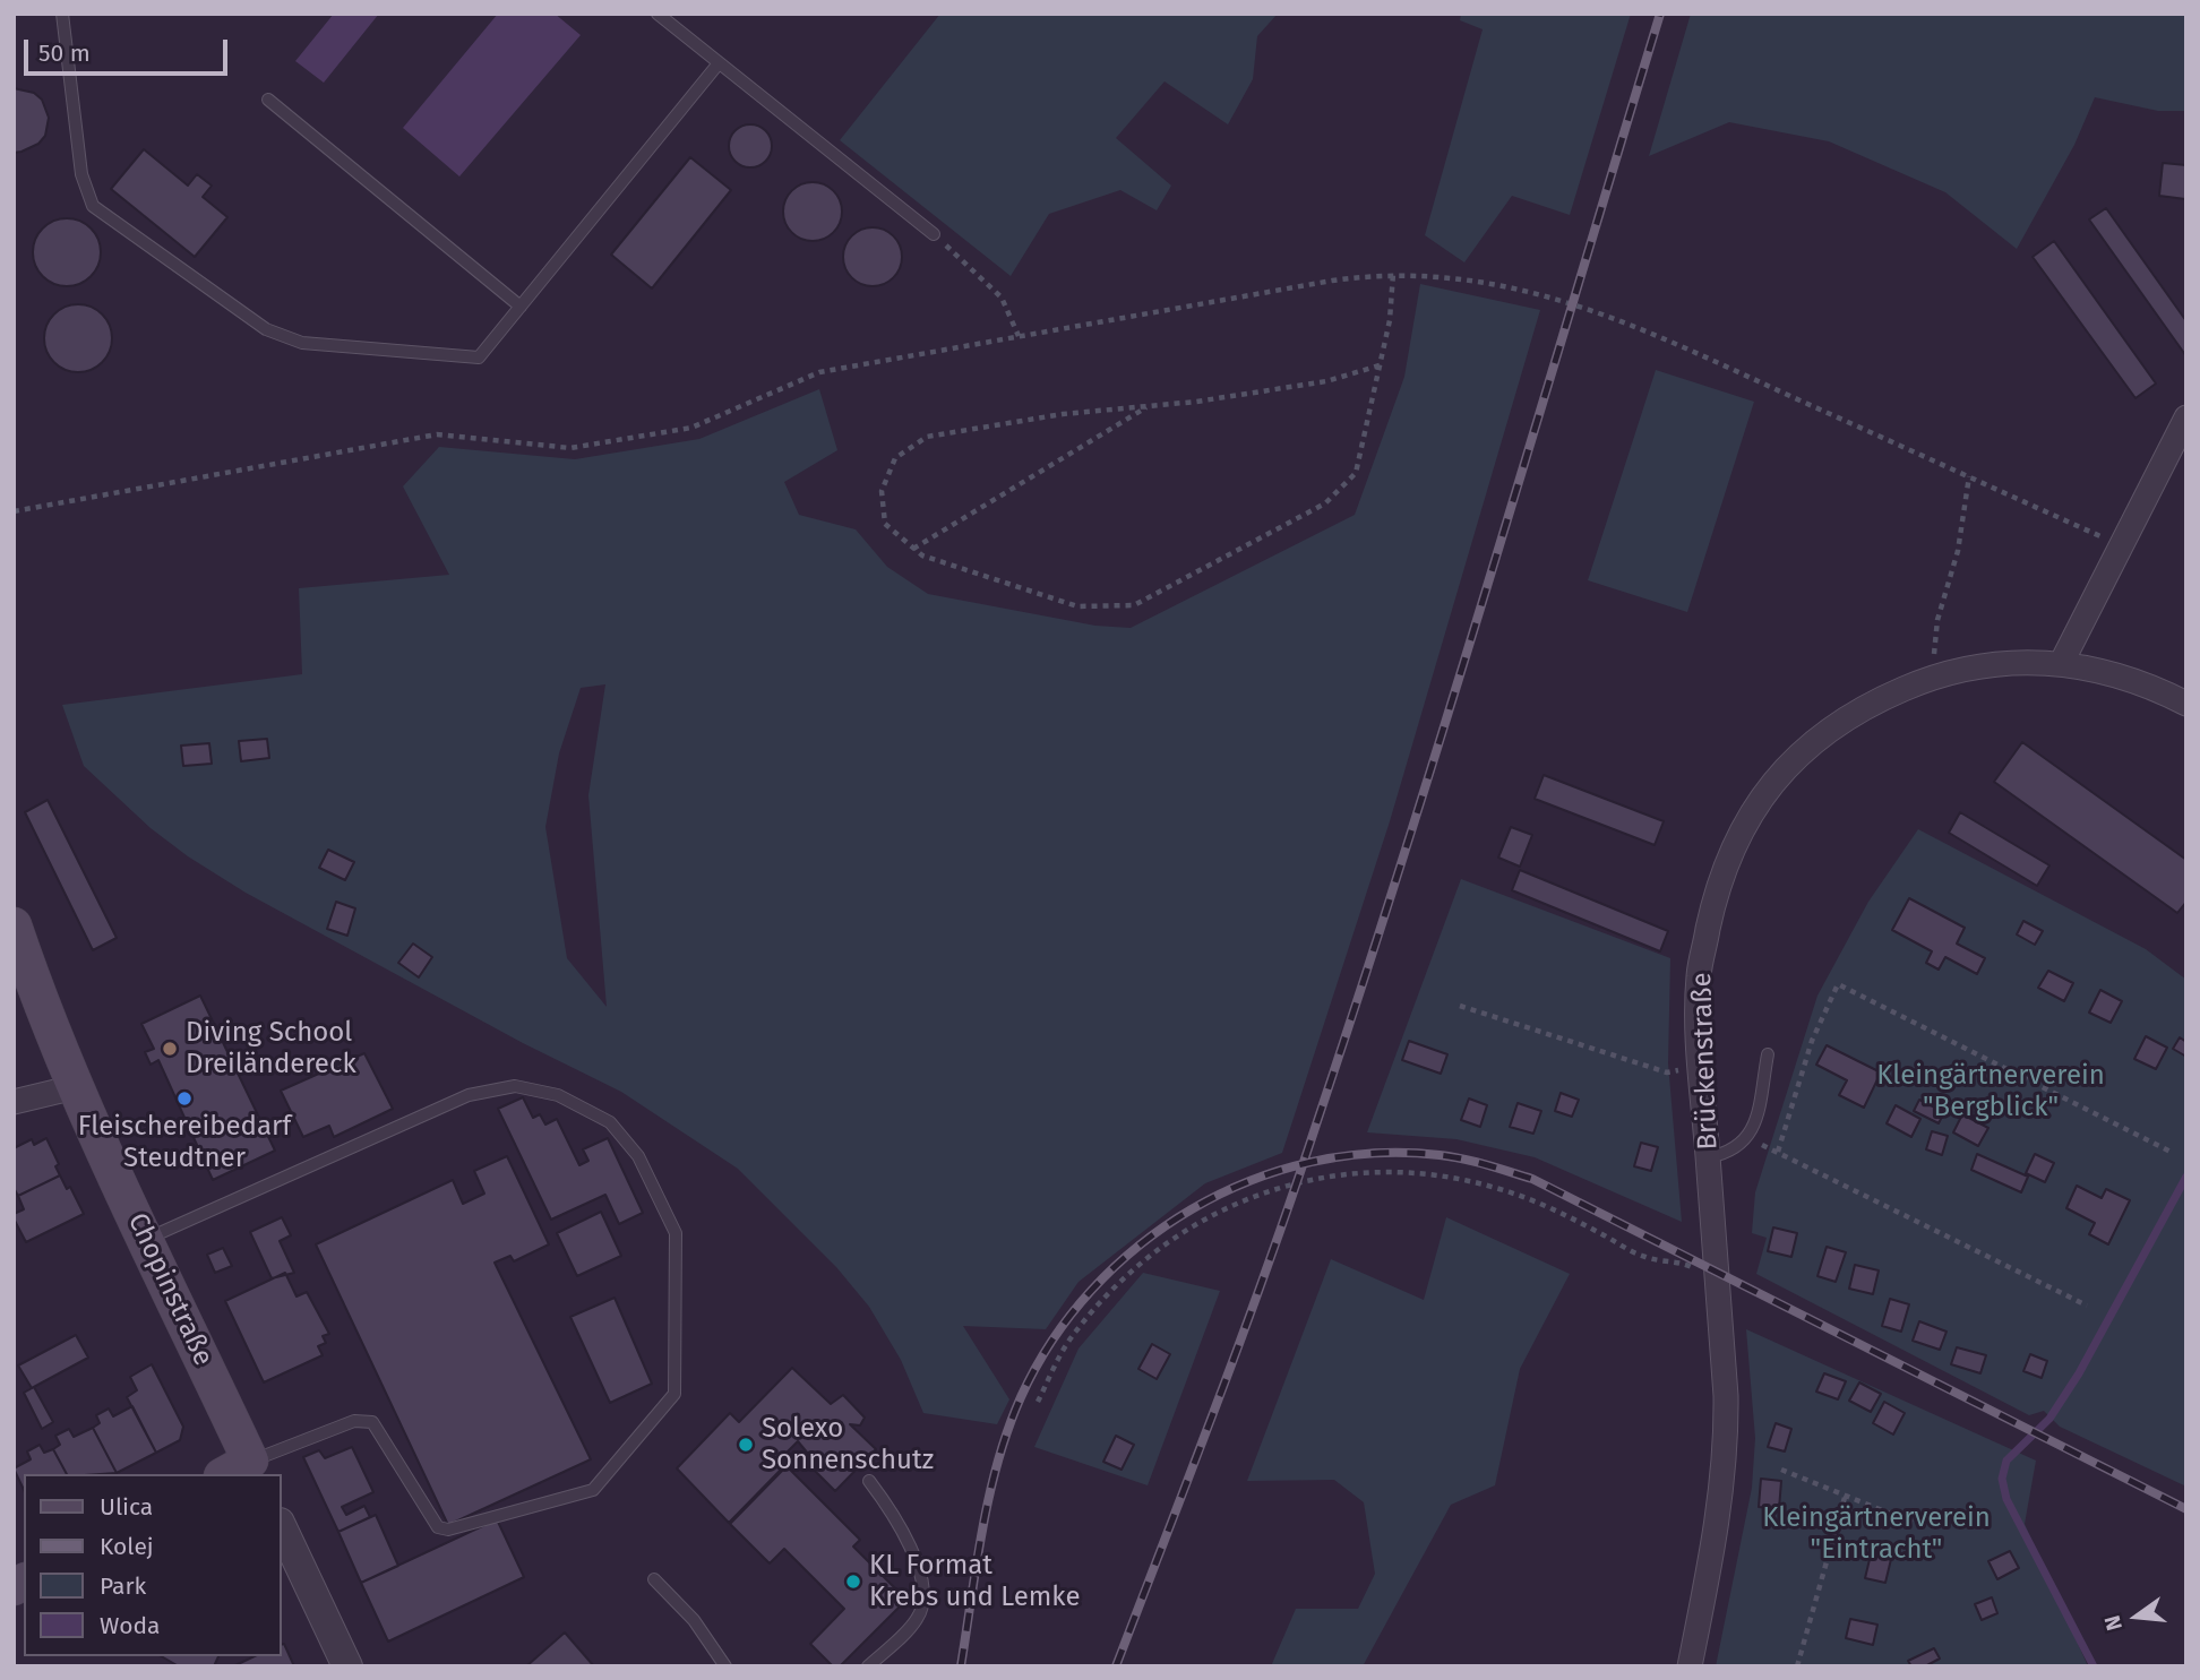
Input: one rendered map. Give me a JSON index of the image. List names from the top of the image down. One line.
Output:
{"streets":{"main road":["Chopinstraße"],"street":["Brückenstraße"]},"parks":["Kleingärtnerverein \"Bergblick\"","Kleingärtnerverein \"Eintracht\""],"places":["Diving School Dreiländereck","Fleischereibedarf Steudtner","Solexo Sonnenschutz","KL Format Krebs und Lemke"],"legend":["Ulica","Kolej","Park","Woda"],"scale_bar":"50 m","north":"left"}
